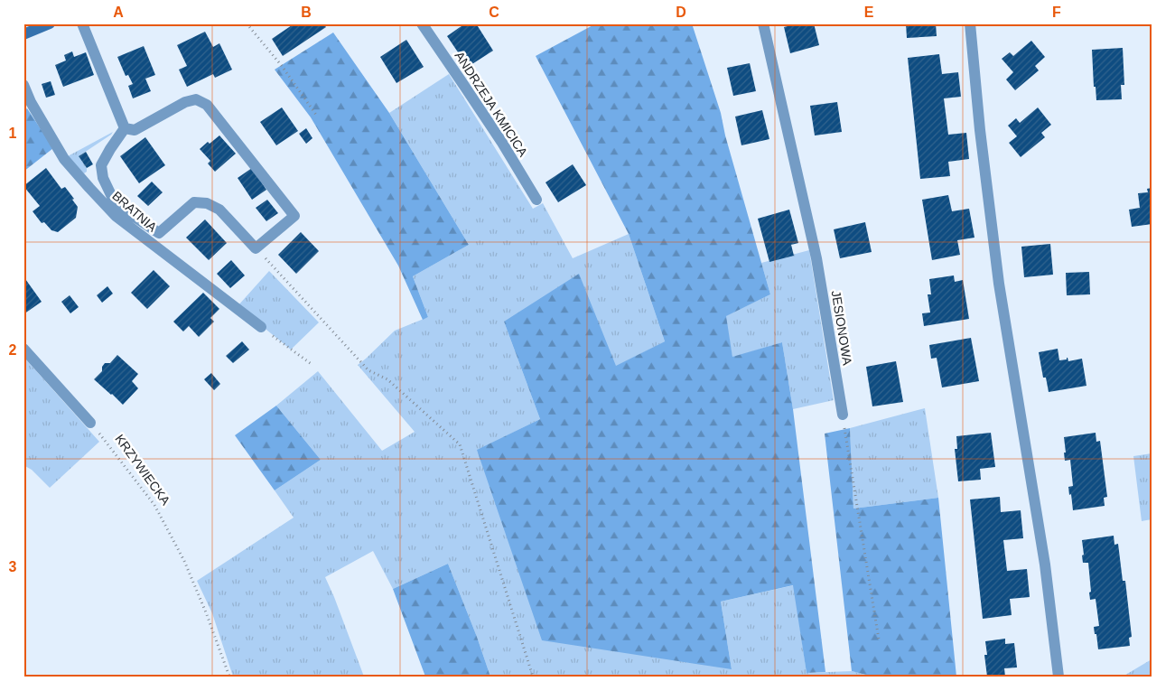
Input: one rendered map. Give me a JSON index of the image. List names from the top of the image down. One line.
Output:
{"streets":{"street":["ANDRZEJA KMICICA","BRATNIA","JESIONOWA"],"path":["KRZYWIECKA"]},"grid":{"columns":["A","B","C","D","E","F"],"rows":["1","2","3"]}}
